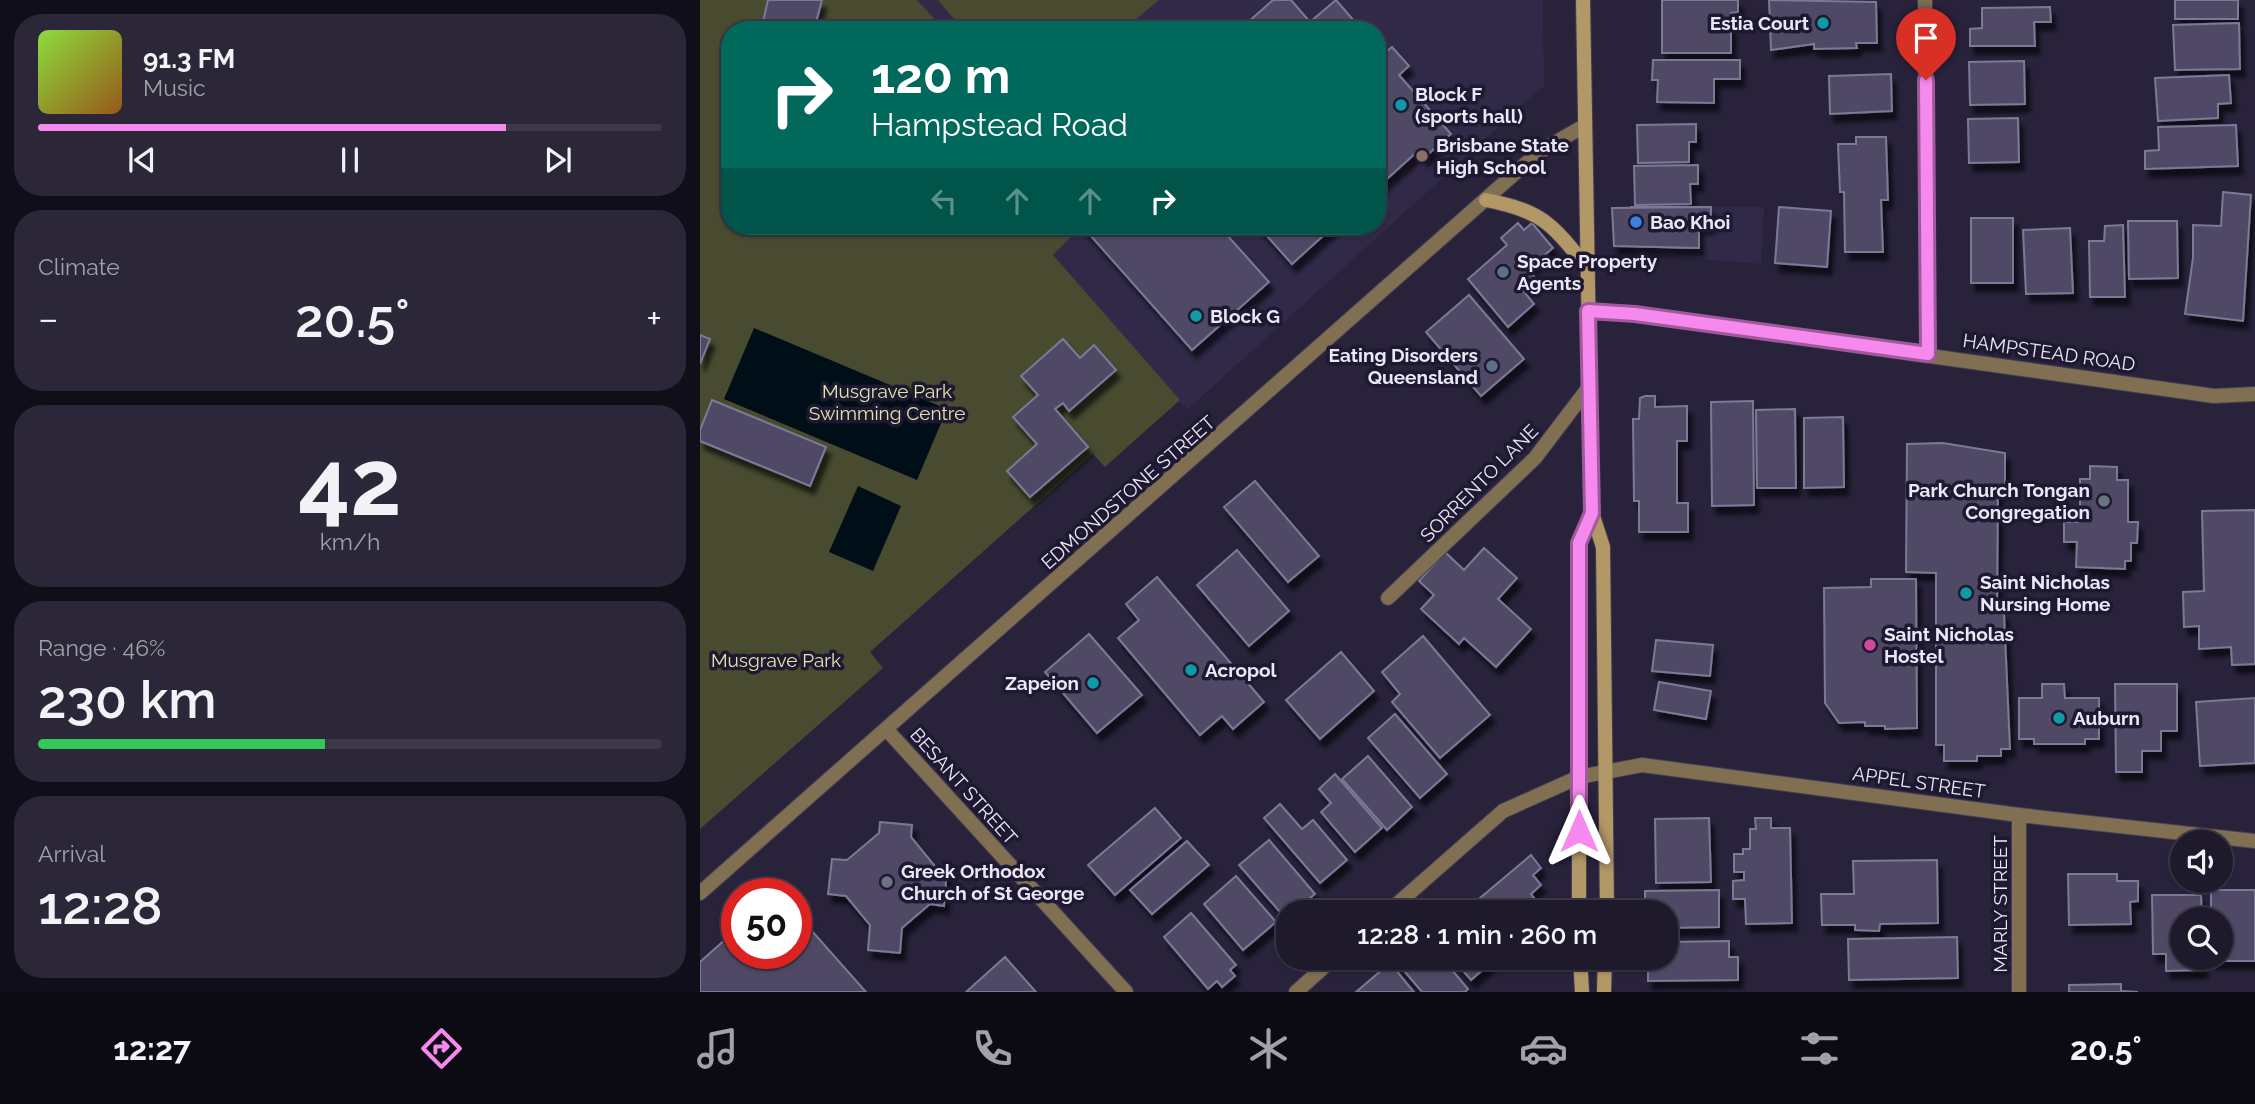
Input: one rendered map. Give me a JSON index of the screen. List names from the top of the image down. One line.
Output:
{"streets":{"street":["HAMPSTEAD ROAD","SORRENTO LANE","EDMONDSTONE STREET","APPEL STREET","BESANT STREET","MARLY STREET"]},"crossings":[["EDMONDSTONE STREET","BESANT STREET"],["APPEL STREET","MARLY STREET"]],"parks":["Musgrave Park Swimming Centre","Musgrave Park"],"places":["Estia Court","Block F (sports hall)","Brisbane State High School","Bao Khoi","Space Property Agents","Block G","Eating Disorders Queensland","Park Church Tongan Congregation","Saint Nicholas Nursing Home","Saint Nicholas Hostel","Acropol","Zapeion","Auburn","Greek Orthodox Church of St George"],"page":{"turn":["120 m","Hampstead Road"],"song":["91.3 FM","Music"],"tile":["Climate",["42","km/h"],["Range · 46%","230 km"],["Arrival","12:28"]],"heat":["−","20.5°","+"],"limit":"50","trip":"12:28 · 1 min · 260 m","tabs":["12:27","20.5°"]}}
